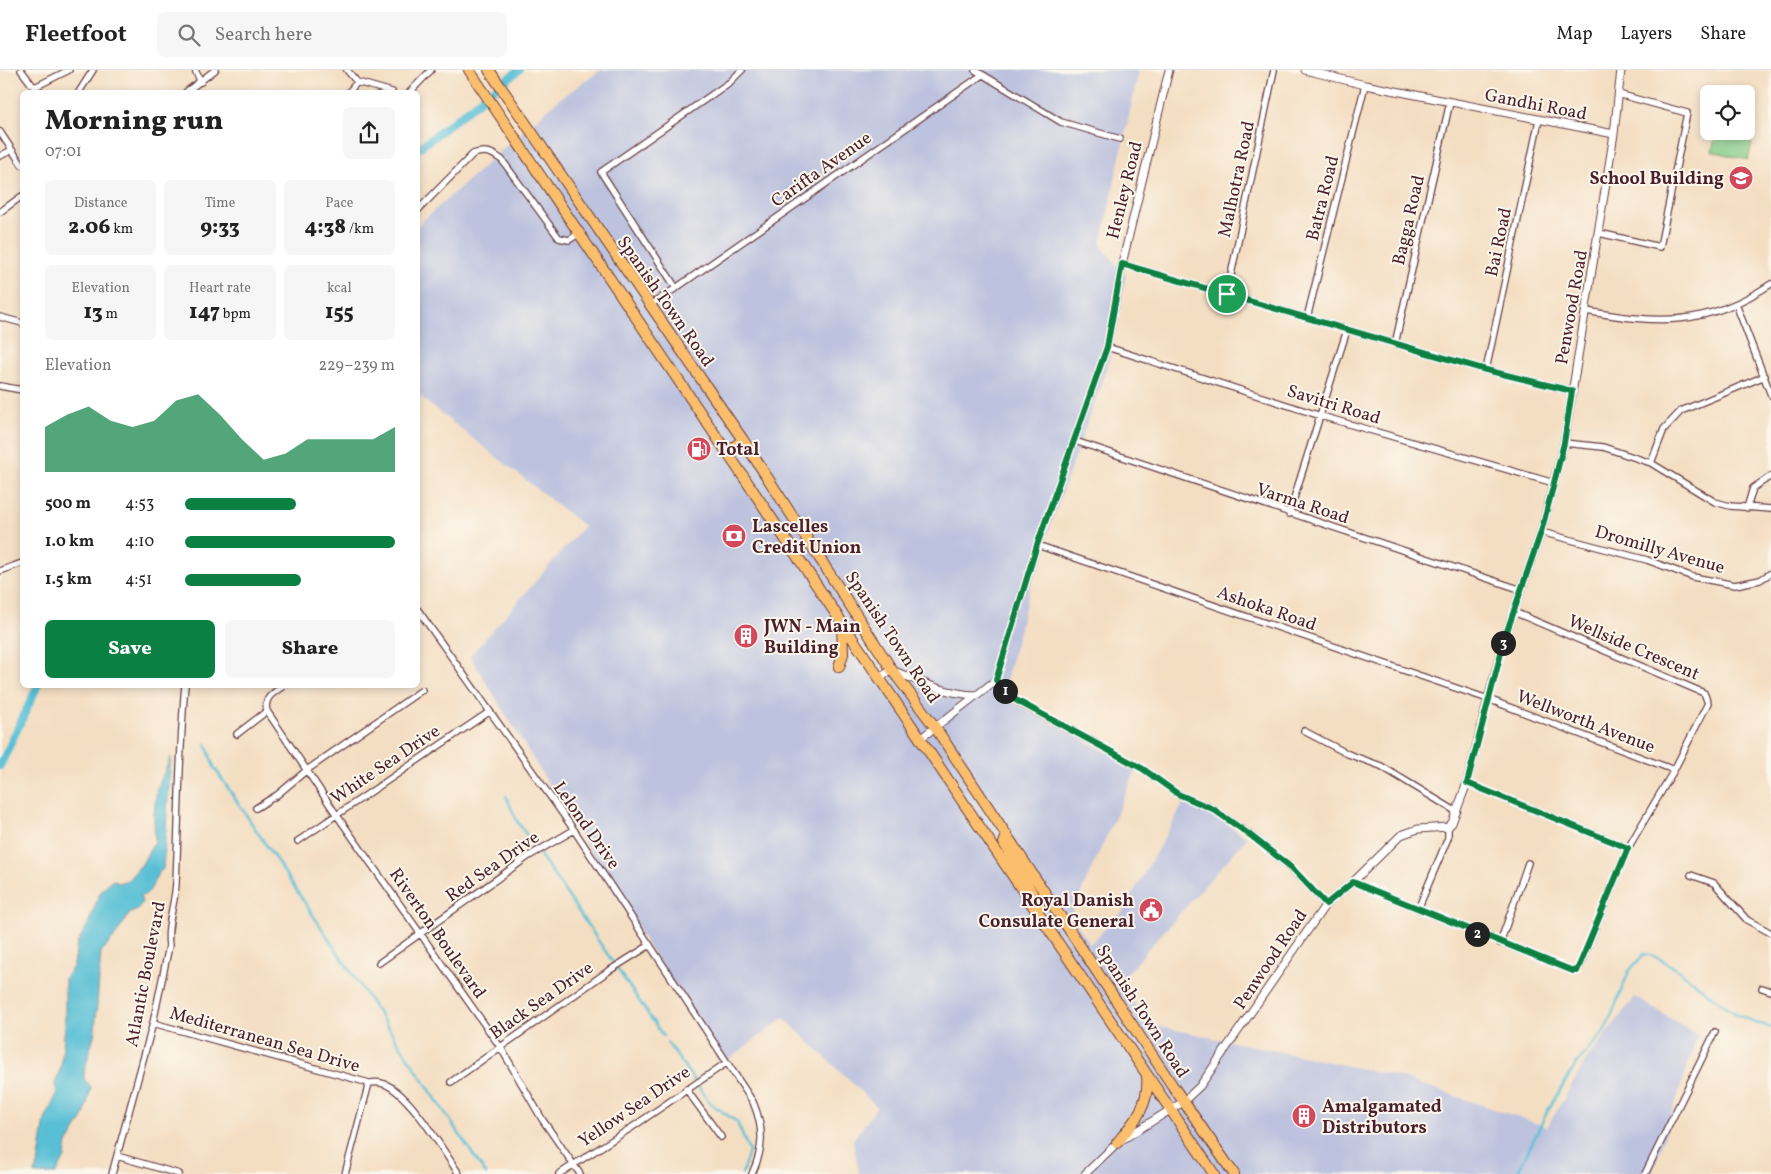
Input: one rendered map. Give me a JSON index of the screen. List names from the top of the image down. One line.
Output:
{"streets":{"highway":["Spanish Town Road"],"street":["Gandhi Road","Carifta Avenue","Malhotra Road","Henley Road","Batra Road","Bagga Road","Bai Road","Penwood Road","Savitri Road","Varma Road","Dromilly Avenue","Ashoka Road","Wellside Crescent","Wellworth Avenue","White Sea Drive","Lelond Drive","Red Sea Drive","Riverton Boulevard","Atlantic Boulevard","Black Sea Drive","Mediterranean Sea Drive","Yellow Sea Drive"]},"crossings":[["Gandhi Road","Batra Road"],["Gandhi Road","Bagga Road"],["Gandhi Road","Bai Road"],["Gandhi Road","Penwood Road"],["Carifta Avenue","Spanish Town Road"],["Henley Road","Savitri Road"],["Henley Road","Varma Road"],["Henley Road","Ashoka Road"],["Spanish Town Road","Penwood Road"],["Penwood Road","Savitri Road"],["Penwood Road","Varma Road"],["Penwood Road","Dromilly Avenue"],["Penwood Road","Ashoka Road"],["Penwood Road","Wellside Crescent"],["Penwood Road","Wellworth Avenue"],["Ashoka Road","Wellworth Avenue"],["Wellside Crescent","Wellworth Avenue"],["White Sea Drive","Lelond Drive"],["White Sea Drive","Riverton Boulevard"],["Lelond Drive","Red Sea Drive"],["Lelond Drive","Black Sea Drive"],["Lelond Drive","Yellow Sea Drive"],["Red Sea Drive","Riverton Boulevard"],["Riverton Boulevard","Black Sea Drive"],["Riverton Boulevard","Yellow Sea Drive"],["Atlantic Boulevard","Mediterranean Sea Drive"]],"places":{"school or university":["School Building"],"fuel station":["Total"],"bank":["Lascelles Credit Union"],"building":["JWN - Main Building","Amalgamated Distributors"],"public building":["Royal Danish Consulate General"]},"page":{"header":"Fleetfoot","search":"Search here","nav":["Map","Layers","Share"],"heading":["Morning run","07:01"],"stats":[["Distance","2.06 km"],["Time","9:33"],["Pace","4:38 /km"],["Elevation","13 m"],["Heart rate","147 bpm"],["kcal","155"]],"chart":["Elevation","229–239 m"],"list":[{"name":"500 m","note":"4:53"},{"name":"1.0 km","note":"4:10"},{"name":"1.5 km","note":"4:51"}],"buttons":["Save","Share"],"pins":["3","1","2"]}}
